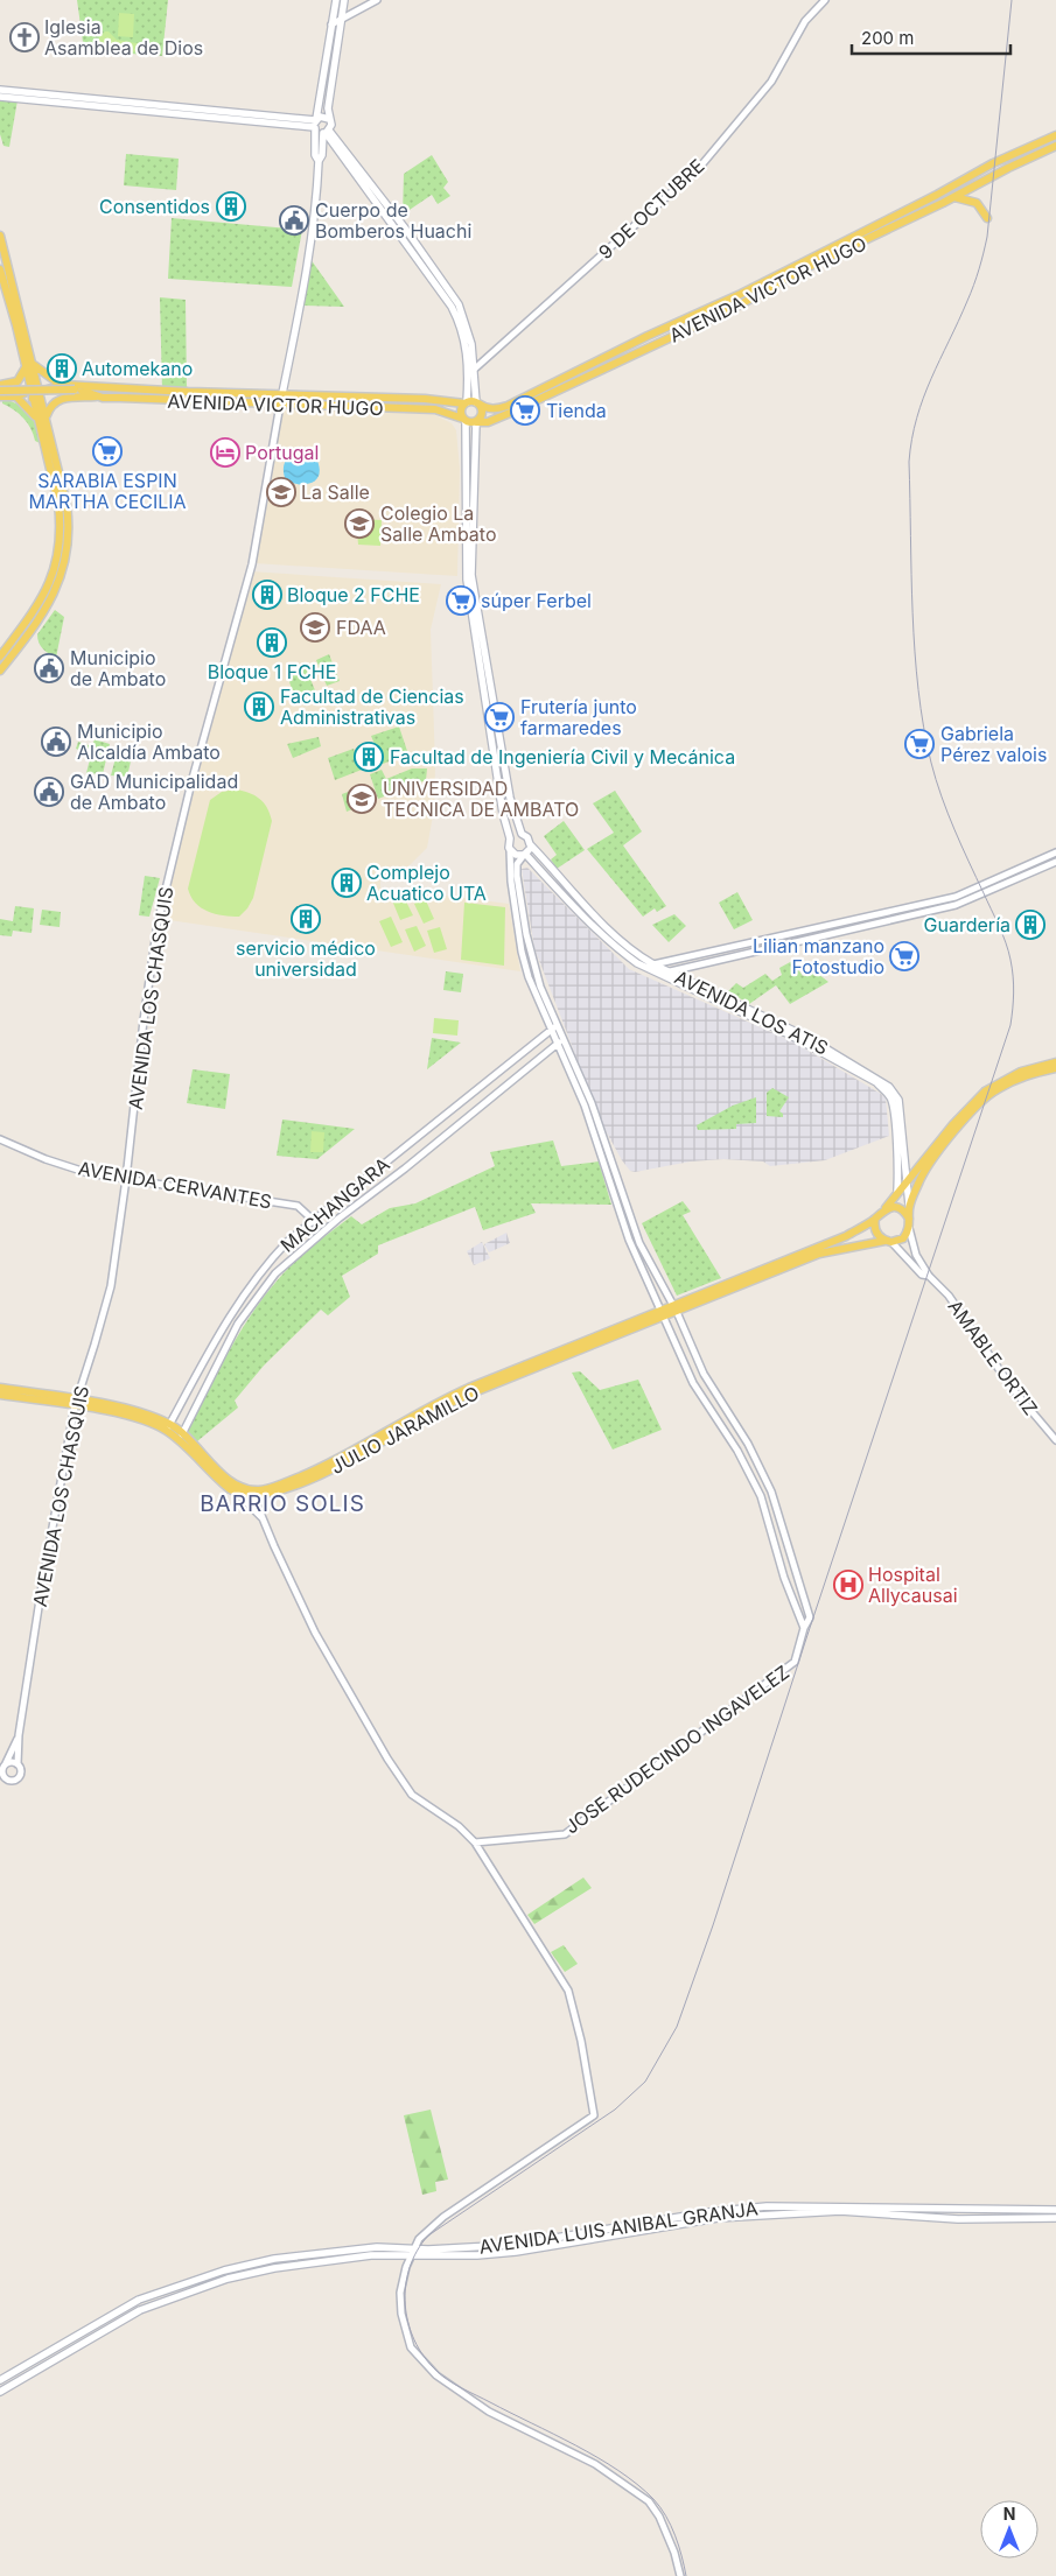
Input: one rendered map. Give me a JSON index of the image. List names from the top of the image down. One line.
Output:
{"streets":{"main road":["AVENIDA VICTOR HUGO","AVENIDA LOS CHASQUIS","AVENIDA LOS ATIS","JULIO JARAMILLO","AVENIDA LUIS ANIBAL GRANJA"],"street":["9 DE OCTUBRE","AVENIDA CERVANTES","MACHANGARA","AMABLE ORTIZ","JOSE RUDECINDO INGAVELEZ"]},"crossings":[["9 DE OCTUBRE","AVENIDA LOS ATIS"],["AVENIDA VICTOR HUGO","AVENIDA LOS CHASQUIS"],["AVENIDA VICTOR HUGO","AVENIDA LOS ATIS"],["AVENIDA LOS CHASQUIS","AVENIDA LOS ATIS"],["AVENIDA LOS CHASQUIS","AVENIDA CERVANTES"],["AVENIDA LOS CHASQUIS","JULIO JARAMILLO"],["AVENIDA LOS ATIS","JULIO JARAMILLO"],["AVENIDA CERVANTES","MACHANGARA"],["MACHANGARA","JULIO JARAMILLO"],["AMABLE ORTIZ","JULIO JARAMILLO"],["JULIO JARAMILLO","JOSE RUDECINDO INGAVELEZ"]],"districts":["BARRIO SOLIS"],"places":{"church":["Iglesia Asamblea de Dios"],"building":["Consentidos","Automekano","Bloque 2 FCHE","Bloque 1 FCHE","Facultad de Ciencias Administrativas","Facultad de Ingeniería Civil y Mecánica","Complejo Acuatico UTA","servicio médico universidad","Guardería"],"public building":["Cuerpo de Bomberos Huachi","Municipio de Ambato","Municipio Alcaldía Ambato","GAD Municipalidad de Ambato"],"supermarket":["Tienda","SARABIA ESPIN MARTHA CECILIA","súper Ferbel","Frutería junto farmaredes","Gabriela Pérez valois","Lilian manzano Fotostudio"],"hotel":["Portugal"],"school or university":["La Salle","Colegio La Salle Ambato","FDAA","UNIVERSIDAD TECNICA DE AMBATO"],"hospital":["Hospital Allycausai"]},"scale_bar":"200 m","north":"top"}
